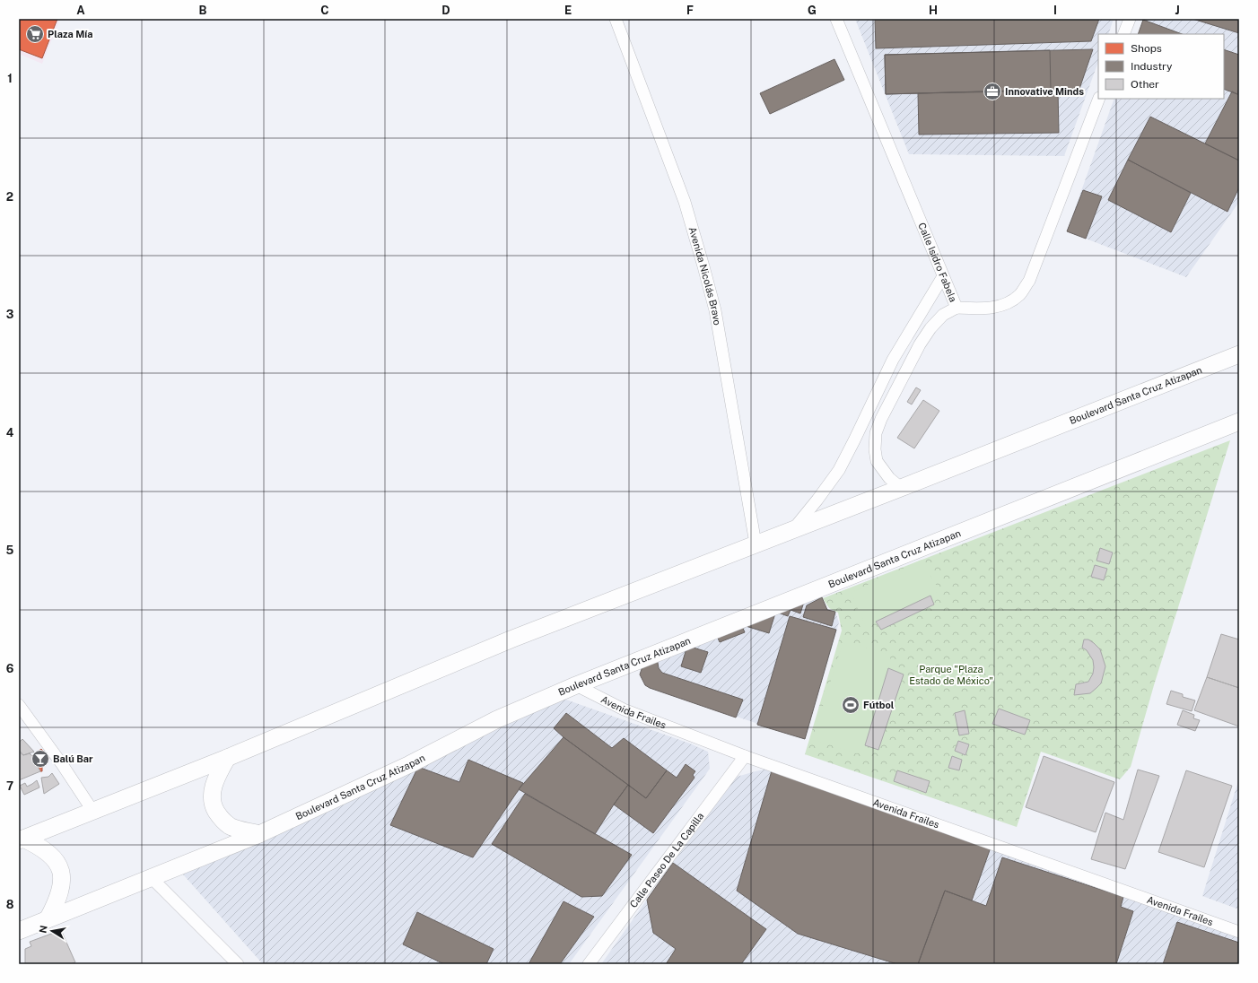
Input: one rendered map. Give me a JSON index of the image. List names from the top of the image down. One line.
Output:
{"streets":{"main road":["Boulevard Santa Cruz Atizapan"],"street":["Calle Isidro Fabela","Avenida Nicolás Bravo","Avenida Frailes","Calle Paseo De La Capilla"]},"crossings":[["Avenida Nicolás Bravo","Boulevard Santa Cruz Atizapan"],["Boulevard Santa Cruz Atizapan","Avenida Frailes"],["Avenida Frailes","Calle Paseo De La Capilla"]],"parks":["Parque \"Plaza Estado de México\""],"places":{"supermarket":["Plaza Mía"],"office":["Innovative Minds"],"sports":["Fútbol"],"bar":["Balú Bar"]},"legend":["Shops","Industry","Other"],"north":"left","grid":{"columns":["A","B","C","D","E","F","G","H","I","J"],"rows":["1","2","3","4","5","6","7","8"]}}
